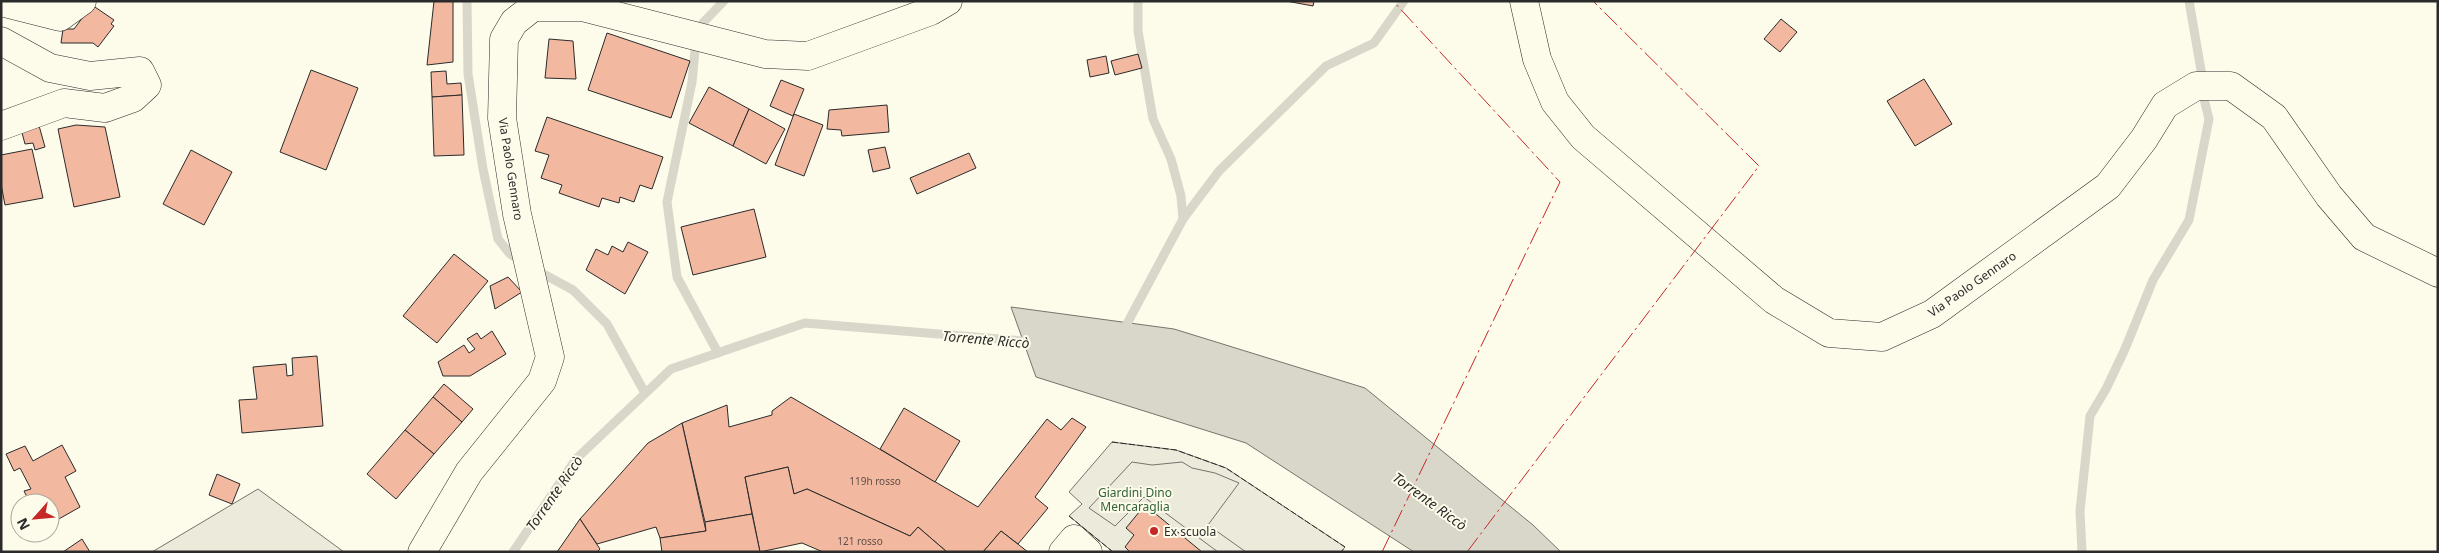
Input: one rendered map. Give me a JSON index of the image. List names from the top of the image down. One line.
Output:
{"streets":{"street":["Via Paolo Gennaro"]},"water":["Torrente Riccò"],"parks":["Giardini Dino Mencaraglia"],"places":["Ex scuola"],"house_numbers":["119h rosso","121 rosso"],"north":"bottom left"}
